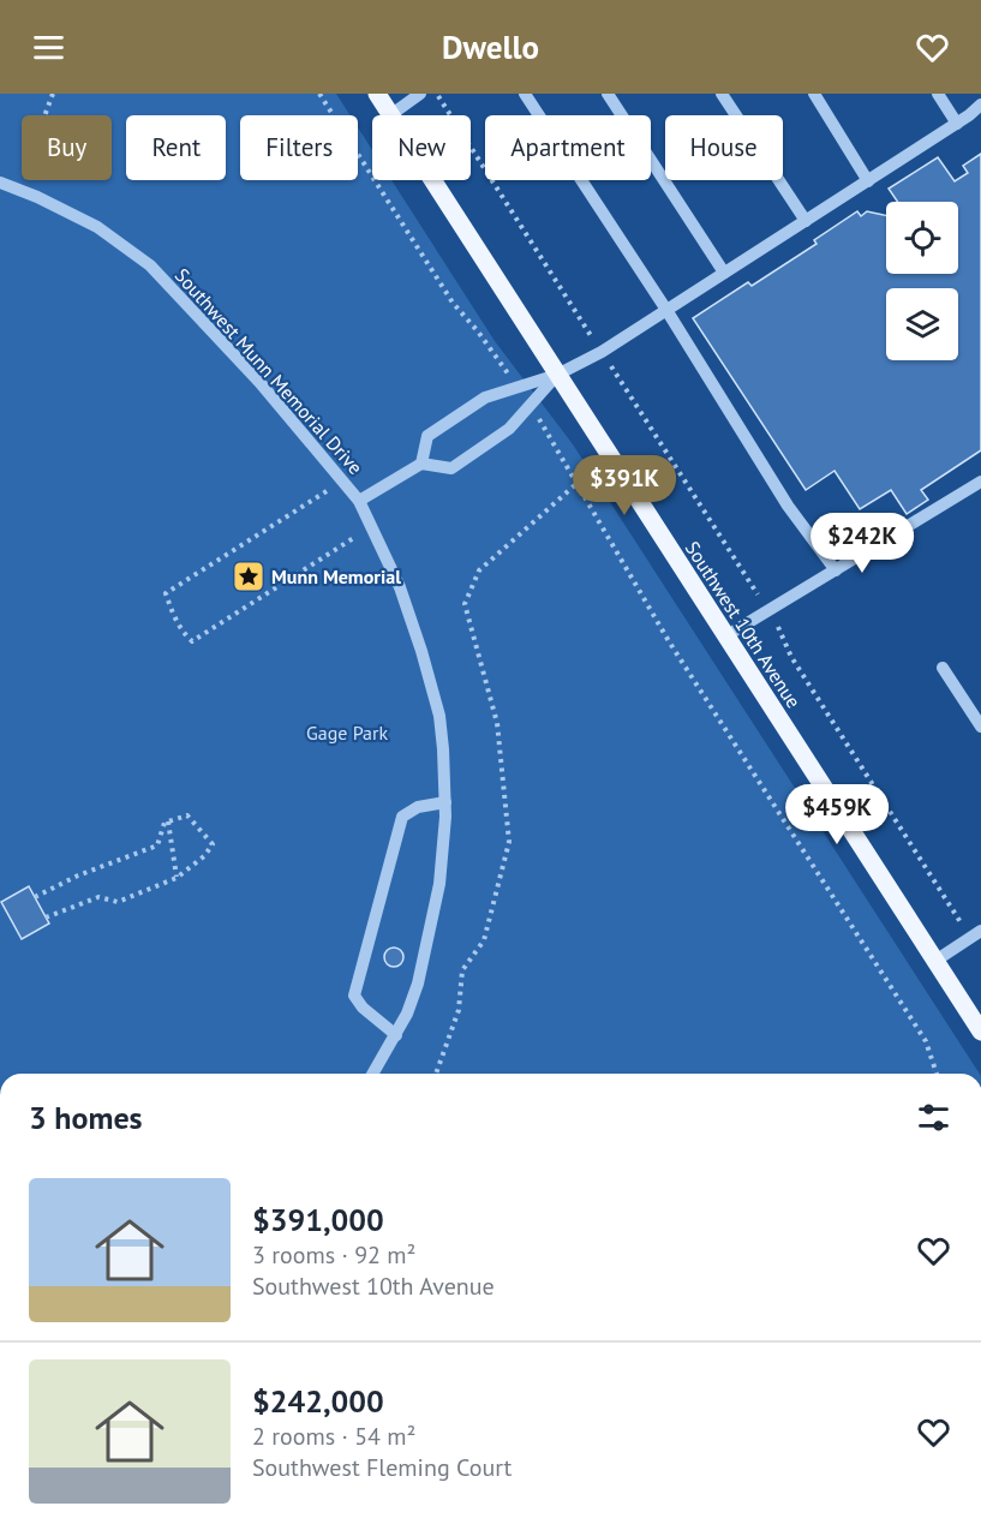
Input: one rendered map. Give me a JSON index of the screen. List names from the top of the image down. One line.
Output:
{"streets":{"main road":["Southwest 10th Avenue"],"street":["Southwest Munn Memorial Drive"]},"parks":["Gage Park"],"places":{"place":["Munn Memorial"]},"page":{"header":"Dwello","chip":["Buy","Rent","Filters","New","Apartment","House"],"price":["$391K","$242K","$459K"],"heading":"3 homes","list":[{"name":"$391,000","note":"3 rooms · 92 m² · Southwest 10th Avenue"},{"name":"$242,000","note":"2 rooms · 54 m² · Southwest Fleming Court"}]}}
